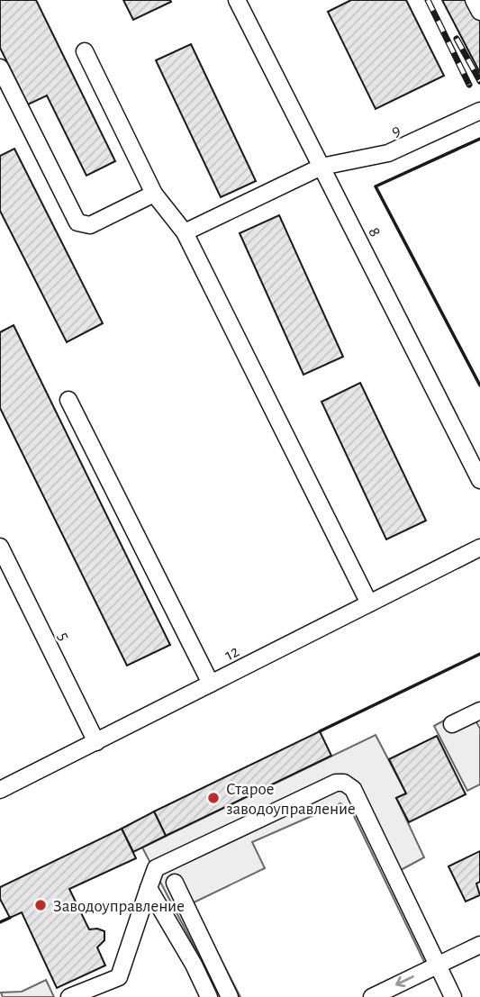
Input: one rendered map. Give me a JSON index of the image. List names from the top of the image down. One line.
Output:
{"streets":{"street":["9","8","5","12"]},"crossings":[["9","8"],["5","12"]],"places":["Старое заводоуправление","Заводоуправление"]}
